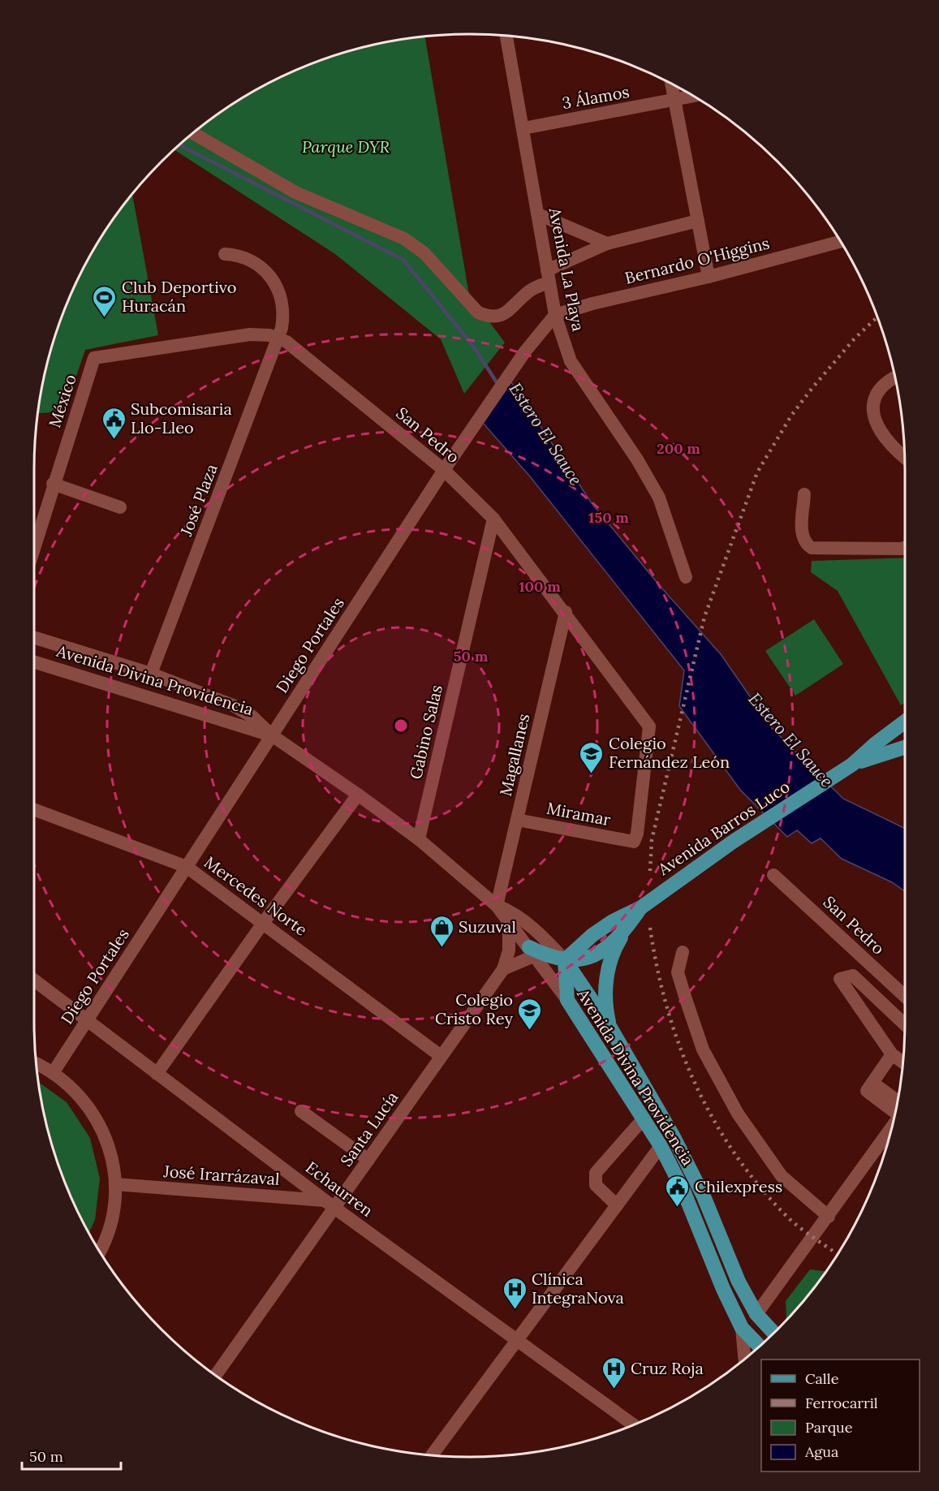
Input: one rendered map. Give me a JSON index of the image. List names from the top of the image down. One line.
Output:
{"streets":{"main road":["Avenida Divina Providencia","Avenida Barros Luco"],"street":["3 Álamos","Bernardo O'Higgins","Avenida La Playa","México","San Pedro","José Plaza","Diego Portales","Gabino Salas","Magallanes","Miramar","Mercedes Norte","Santa Lucía","José Irarrázaval","Echaurren"]},"crossings":[["3 Álamos","Avenida La Playa"],["Bernardo O'Higgins","Avenida La Playa"],["Bernardo O'Higgins","Diego Portales"],["Avenida La Playa","Diego Portales"],["México","San Pedro"],["San Pedro","José Plaza"],["San Pedro","Diego Portales"],["San Pedro","Gabino Salas"],["San Pedro","Magallanes"],["San Pedro","Miramar"],["José Plaza","Avenida Divina Providencia"],["Diego Portales","Avenida Divina Providencia"],["Diego Portales","Mercedes Norte"],["Diego Portales","Echaurren"],["Avenida Divina Providencia","Gabino Salas"],["Avenida Divina Providencia","Magallanes"],["Avenida Divina Providencia","Avenida Barros Luco"],["Avenida Divina Providencia","Santa Lucía"],["Magallanes","Miramar"],["Mercedes Norte","Santa Lucía"],["Santa Lucía","José Irarrázaval"],["Santa Lucía","Echaurren"],["José Irarrázaval","Echaurren"]],"water":["Estero El Sauce"],"parks":["Parque DYR"],"places":{"sports":["Club Deportivo Huracán"],"public building":["Subcomisaria Llo-Lleo","Chilexpress"],"school or university":["Colegio Fernández León","Colegio Cristo Rey"],"shop":["Suzuval"],"hospital":["Clínica IntegraNova","Cruz Roja"]},"legend":["Calle","Ferrocarril","Parque","Agua"],"scale_bar":"50 m","rings":["200 m","150 m","100 m","50 m"]}
